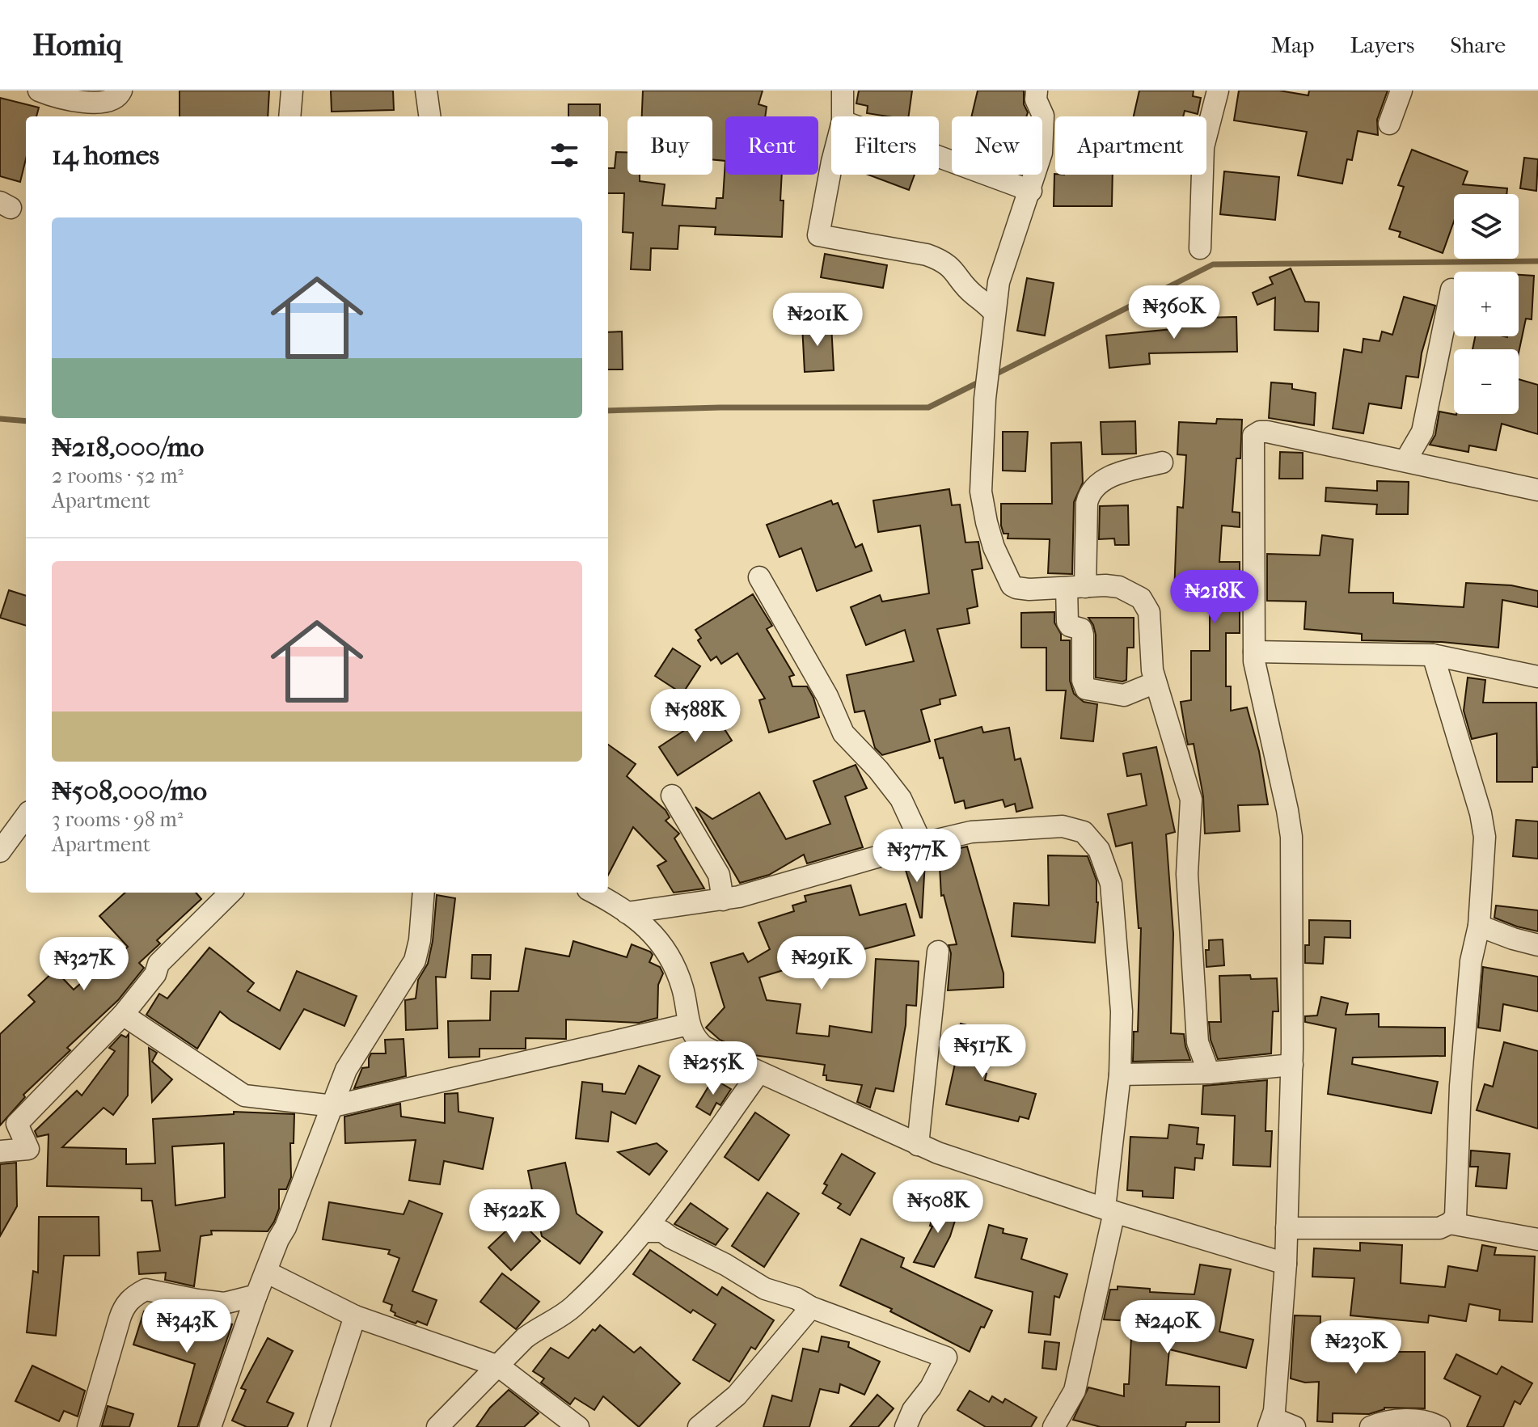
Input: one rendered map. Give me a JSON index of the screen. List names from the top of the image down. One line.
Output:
{"page":{"header":"Homiq","nav":["Map","Layers","Share"],"chip":["Buy","Rent","Filters","New","Apartment"],"heading":"14 homes","map_buttons":["+","−"],"list":[{"name":"₦218,000/mo","note":"2 rooms · 52 m² · Apartment"},{"name":"₦508,000/mo","note":"3 rooms · 98 m² · Apartment"}],"price":["₦360K","₦201K","₦218K","₦588K","₦377K","₦291K","₦327K","₦517K","₦255K","₦508K","₦522K","₦343K","₦240K","₦230K"]}}
